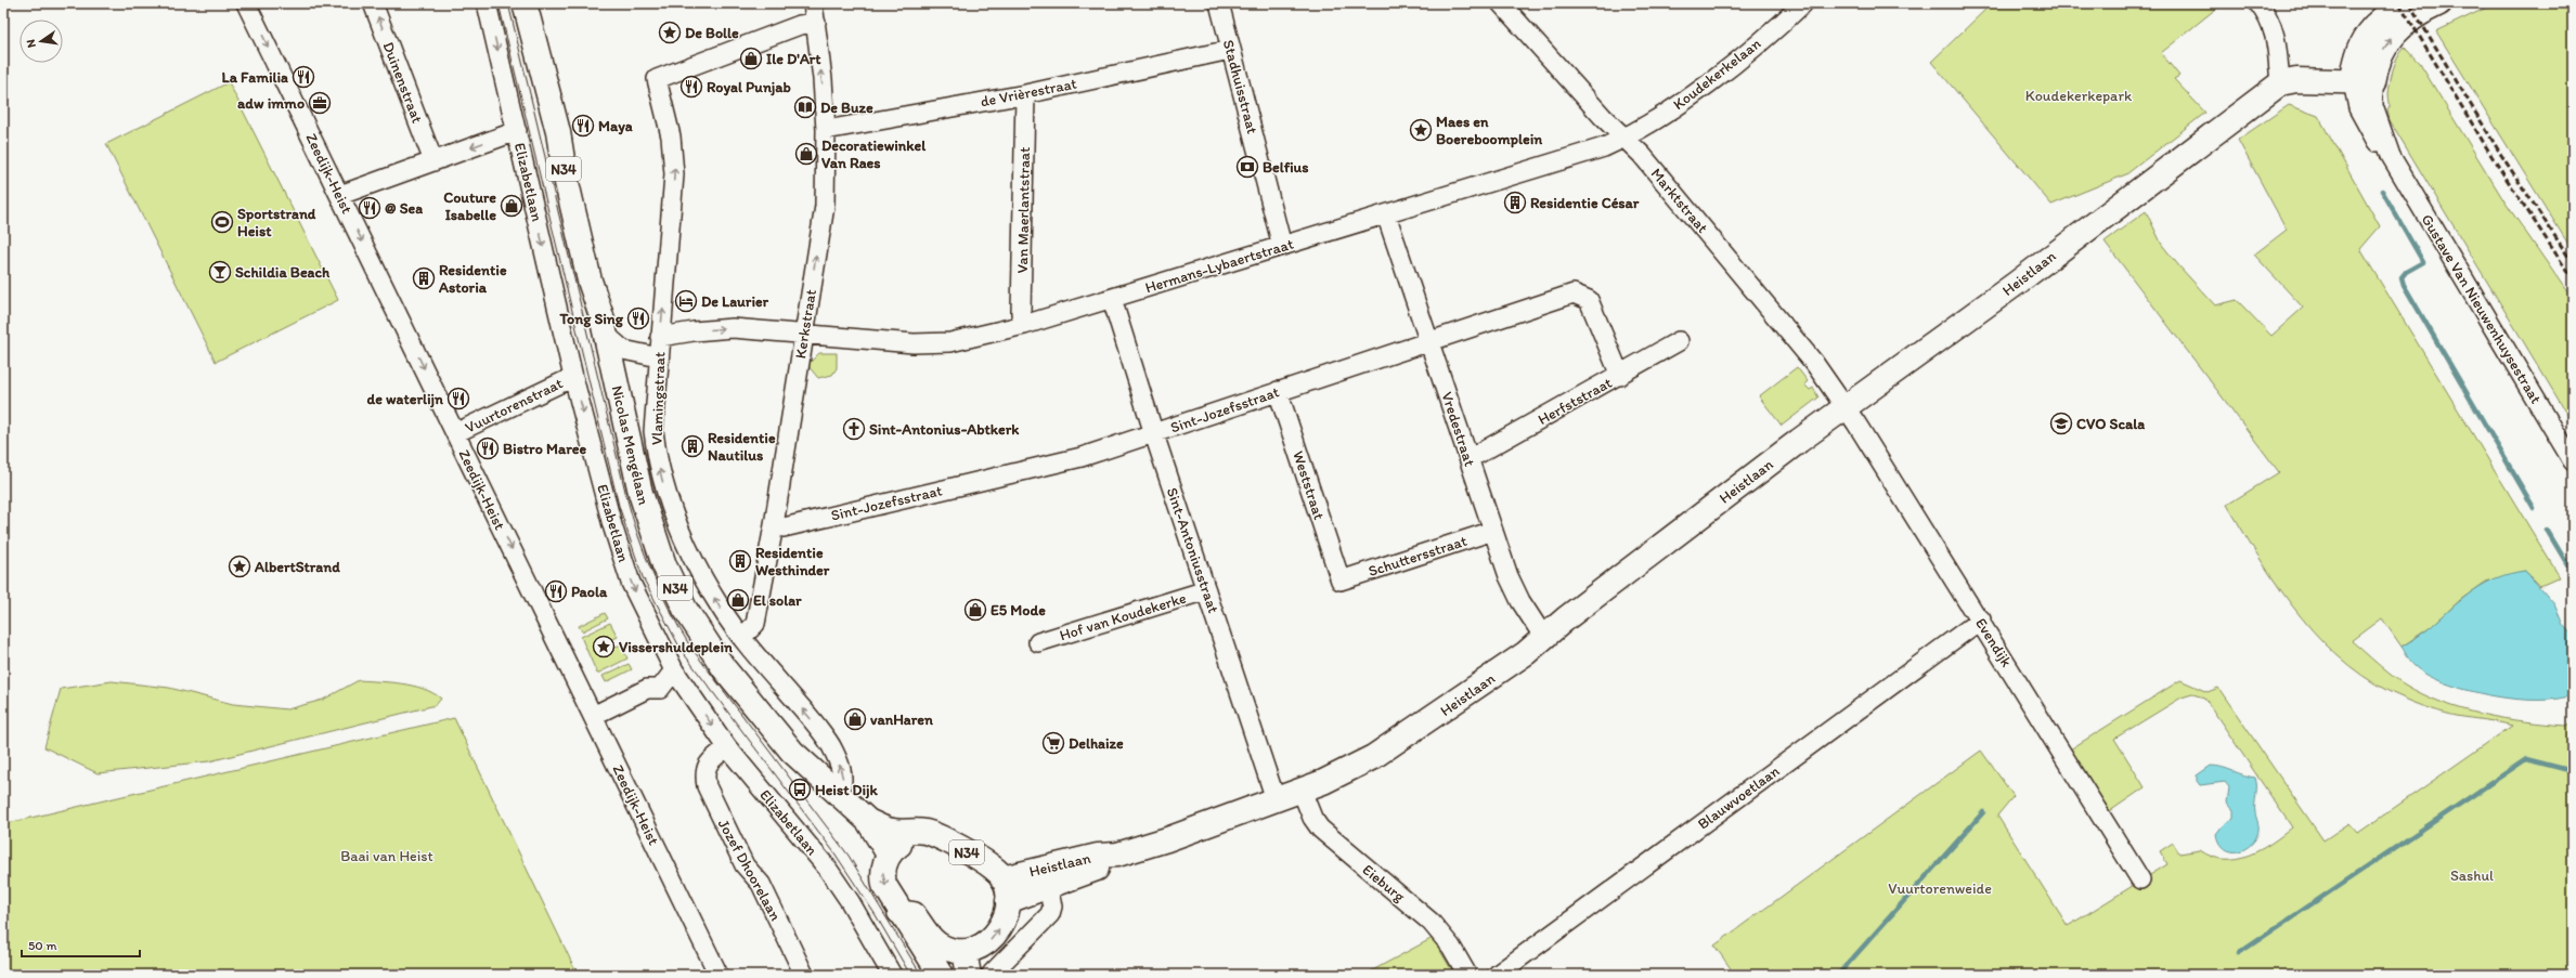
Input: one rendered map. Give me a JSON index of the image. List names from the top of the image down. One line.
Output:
{"streets":{"main road":["N34","Heistlaan","Nicolas Mengélaan"],"street":["Koudekerkelaan","Duinenstraat","Stadhuisstraat","de Vrièrestraat","Zeedijk-Heist","Elizabetlaan","Marktstraat","Van Maerlantstraat","Hermans-Lybaertstraat","Gustave Van Nieuwenhuysestraat","Kerkstraat","Vlamingstraat","Herfststraat","Vuurtorenstraat","Sint-Jozefsstraat","Vredestraat","Weststraat","Sint-Antoniusstraat","Schuttersstraat","Hof van Koudekerke","Evendijk","Blauwvoetlaan","Jozef Dhoorelaan","Eieburg"]},"crossings":[["Koudekerkelaan","Marktstraat"],["Koudekerkelaan","Hermans-Lybaertstraat"],["Stadhuisstraat","de Vrièrestraat"],["Stadhuisstraat","Hermans-Lybaertstraat"],["de Vrièrestraat","Van Maerlantstraat"],["de Vrièrestraat","Kerkstraat"],["N34","Heistlaan"],["N34","Nicolas Mengélaan"],["Zeedijk-Heist","Vuurtorenstraat"],["Elizabetlaan","Vuurtorenstraat"],["Elizabetlaan","Jozef Dhoorelaan"],["Marktstraat","Hermans-Lybaertstraat"],["Marktstraat","Heistlaan"],["Marktstraat","Evendijk"],["Van Maerlantstraat","Hermans-Lybaertstraat"],["Hermans-Lybaertstraat","Kerkstraat"],["Hermans-Lybaertstraat","Vredestraat"],["Hermans-Lybaertstraat","Sint-Antoniusstraat"],["Heistlaan","Gustave Van Nieuwenhuysestraat"],["Heistlaan","Vredestraat"],["Heistlaan","Nicolas Mengélaan"],["Heistlaan","Sint-Antoniusstraat"],["Heistlaan","Evendijk"],["Heistlaan","Eieburg"],["Kerkstraat","Vlamingstraat"],["Kerkstraat","Sint-Jozefsstraat"],["Vlamingstraat","Nicolas Mengélaan"],["Herfststraat","Sint-Jozefsstraat"],["Herfststraat","Vredestraat"],["Sint-Jozefsstraat","Vredestraat"],["Sint-Jozefsstraat","Weststraat"],["Sint-Jozefsstraat","Sint-Antoniusstraat"],["Vredestraat","Schuttersstraat"],["Weststraat","Schuttersstraat"],["Sint-Antoniusstraat","Hof van Koudekerke"],["Evendijk","Blauwvoetlaan"]],"one_way":["Duinenstraat","Zeedijk-Heist","Elizabetlaan","Kerkstraat","Vlamingstraat"],"parks":["Koudekerkepark","Baai van Heist","Sashul","Vuurtorenweide"],"places":{"place":["De Bolle","Maes en Boereboomplein","AlbertStrand","Vissershuldeplein"],"shop":["Ile D'Art","Decoratiewinkel Van Raes","Couture Isabelle","El solar","E5 Mode","vanHaren"],"restaurant":["La Familia","Royal Punjab","Maya","@ Sea","Tong Sing","de waterlijn","Bistro Maree","Paola"],"office":["adw immo"],"library":["De Buze"],"bank":["Belfius"],"building":["Residentie César","Residentie Astoria","Residentie Nautilus","Residentie Westhinder"],"sports":["Sportstrand Heist"],"bar":["Schildia Beach"],"hotel":["De Laurier"],"school or university":["CVO Scala"],"church":["Sint-Antonius-Abtkerk"],"supermarket":["Delhaize"],"bus stop":["Heist Dijk"]},"scale_bar":"50 m","north":"left"}
